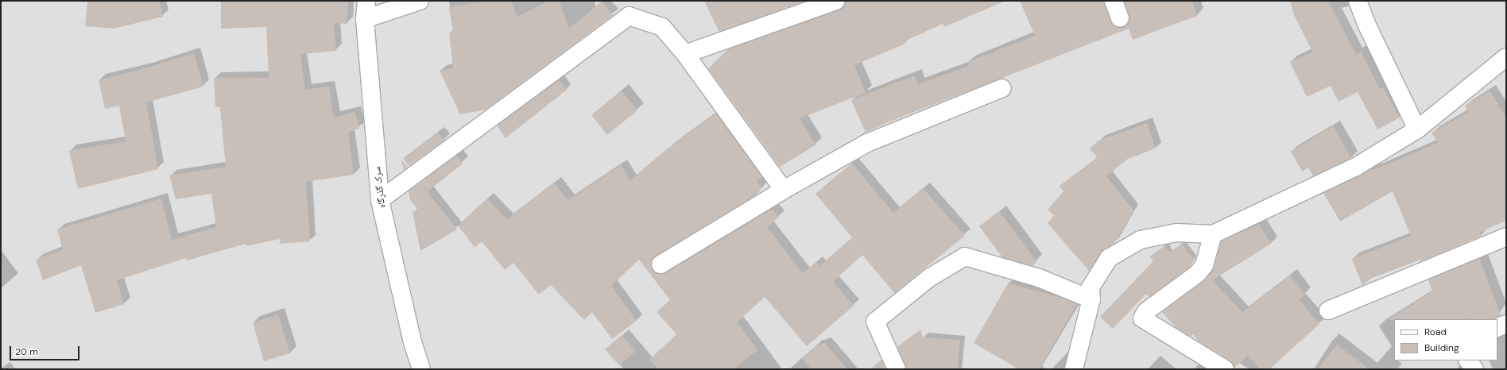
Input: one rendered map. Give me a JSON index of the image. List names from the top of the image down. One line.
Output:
{"streets":{"street":["سرک گذرگاه"]},"legend":["Road","Building"],"scale_bar":"20 m"}
